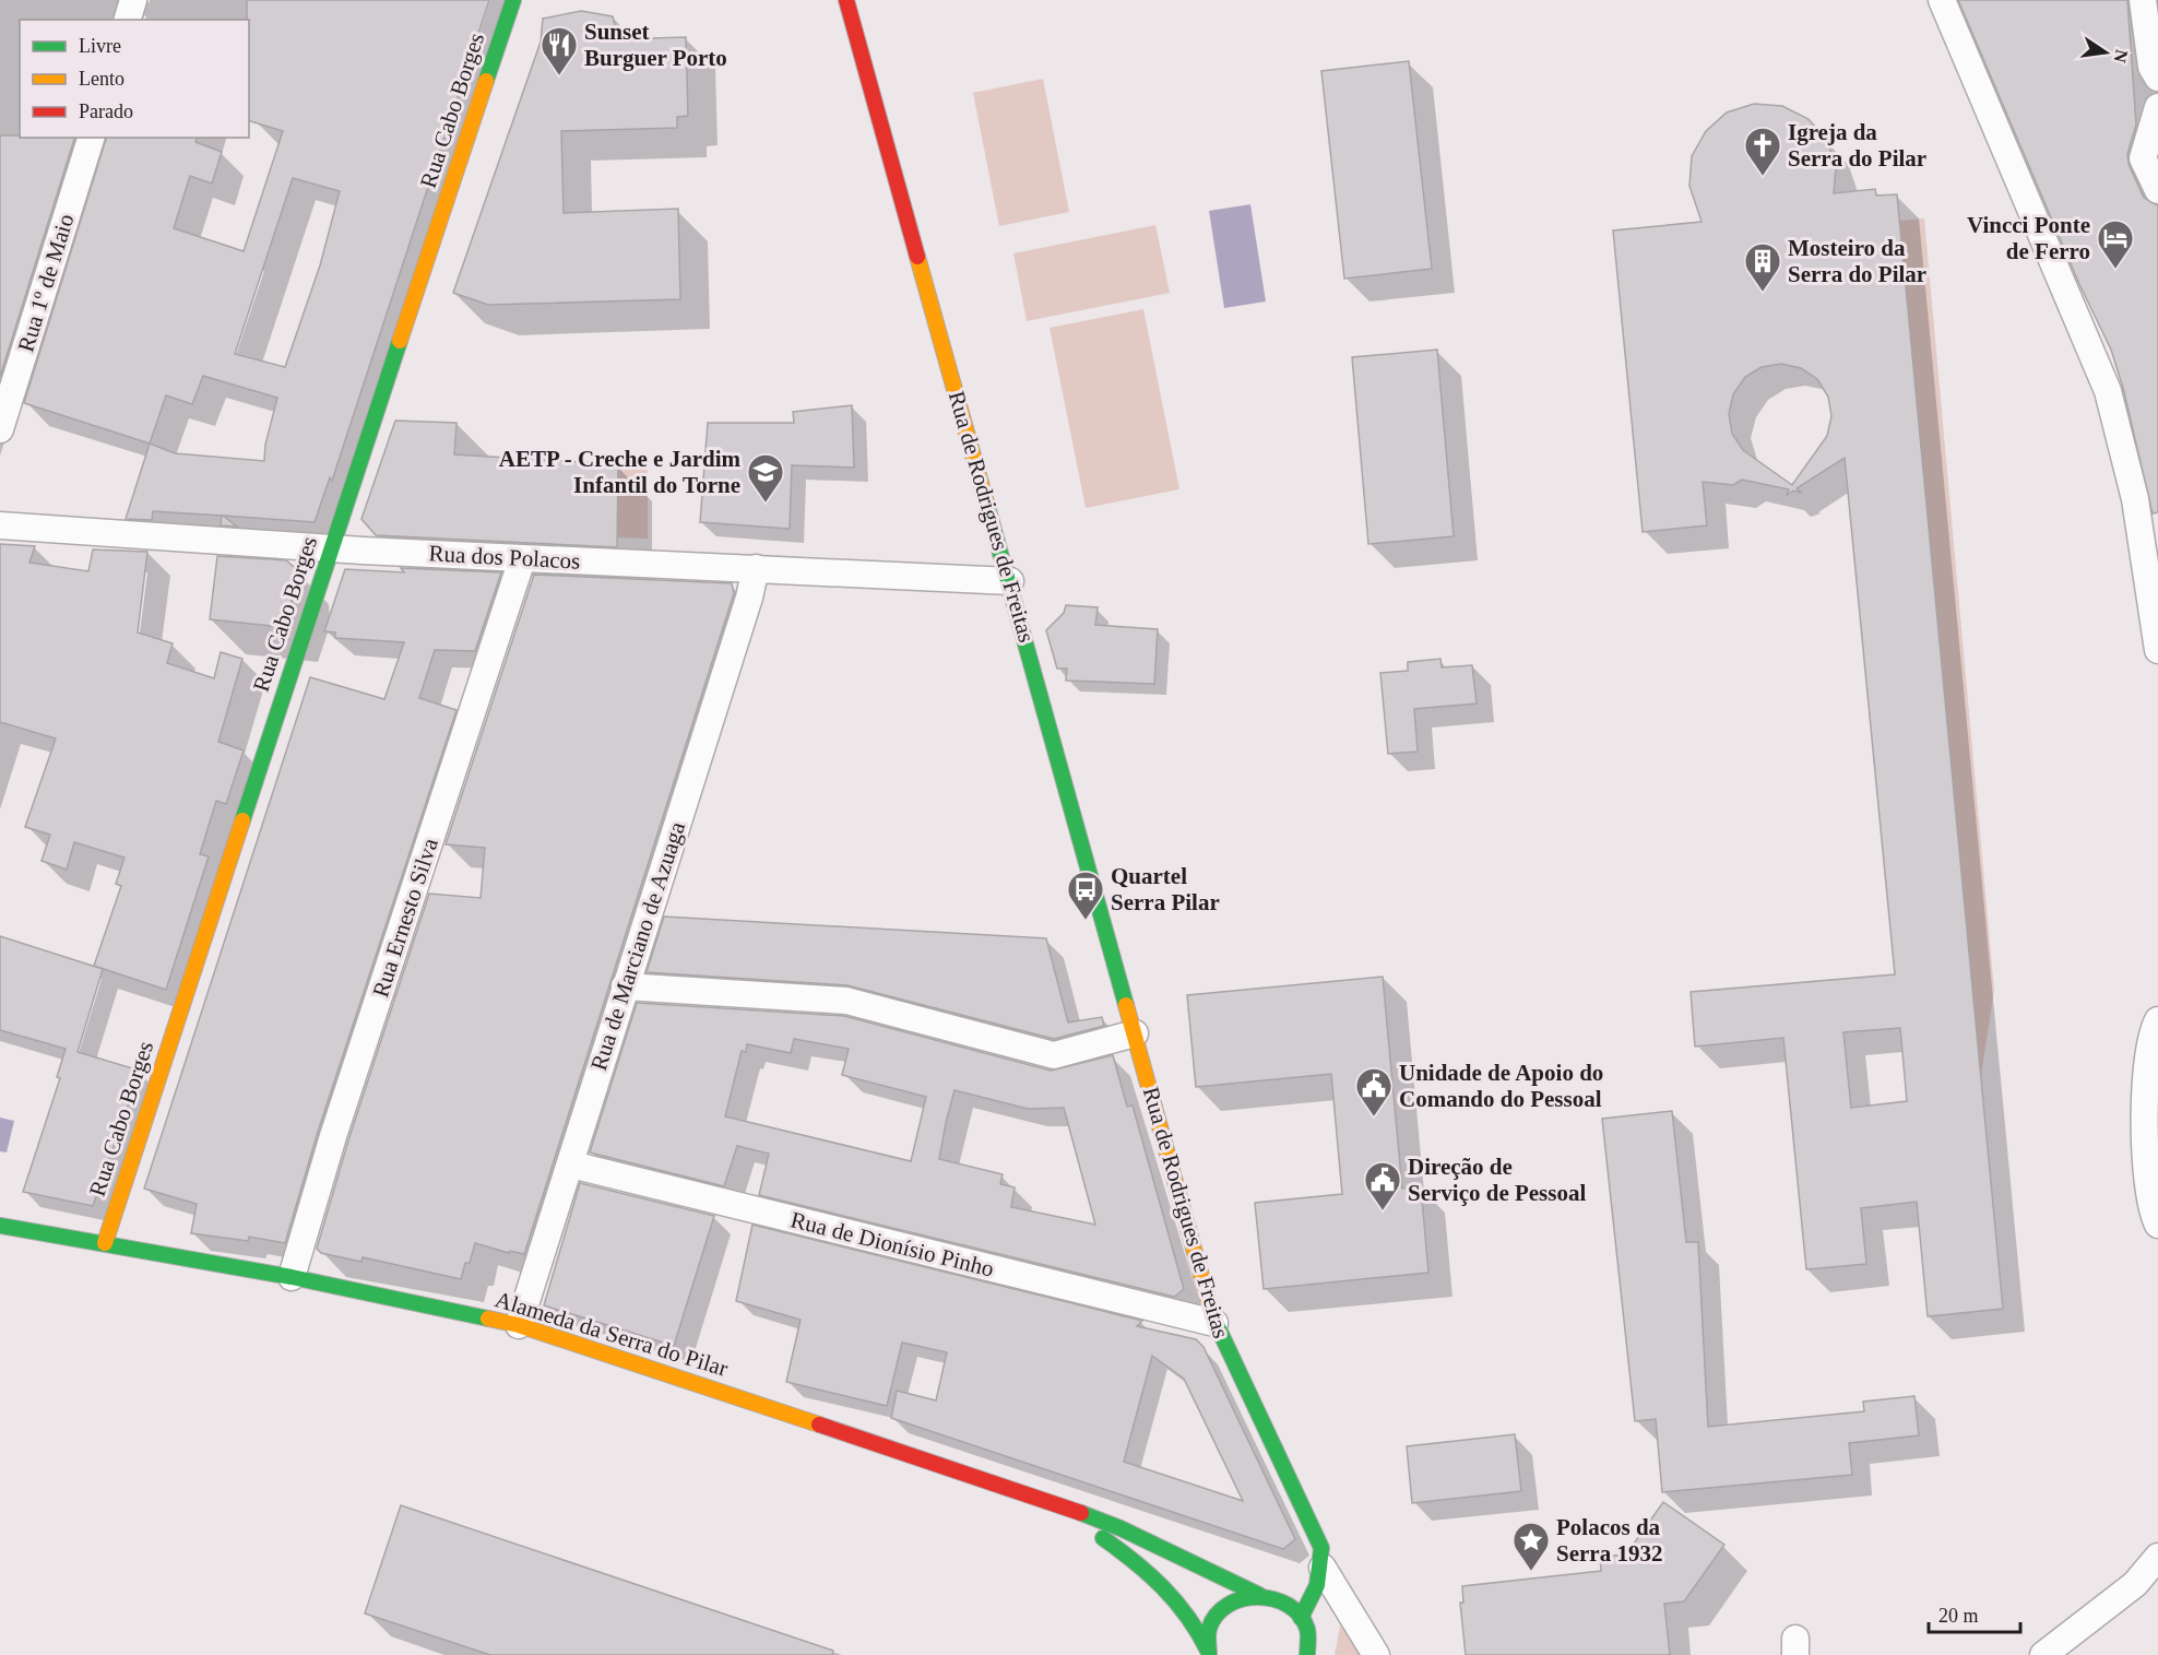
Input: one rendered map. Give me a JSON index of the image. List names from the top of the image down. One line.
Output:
{"streets":{"street":["Rua Cabo Borges","Rua 1º de Maio","Rua de Rodrigues de Freitas","Rua dos Polacos","Rua Ernesto Silva","Rua de Marciano de Azuaga","Rua de Dionísio Pinho","Alameda da Serra do Pilar"]},"crossings":[["Rua Cabo Borges","Rua dos Polacos"],["Rua Cabo Borges","Alameda da Serra do Pilar"],["Rua de Rodrigues de Freitas","Rua dos Polacos"],["Rua de Rodrigues de Freitas","Rua de Dionísio Pinho"],["Rua de Rodrigues de Freitas","Alameda da Serra do Pilar"],["Rua dos Polacos","Rua Ernesto Silva"],["Rua dos Polacos","Rua de Marciano de Azuaga"],["Rua Ernesto Silva","Alameda da Serra do Pilar"],["Rua de Marciano de Azuaga","Rua de Dionísio Pinho"],["Rua de Marciano de Azuaga","Alameda da Serra do Pilar"]],"places":{"restaurant":["Sunset Burguer Porto"],"church":["Igreja da Serra do Pilar"],"hotel":["Vincci Ponte de Ferro"],"building":["Mosteiro da Serra do Pilar"],"school or university":["AETP - Creche e Jardim Infantil do Torne"],"bus stop":["Quartel Serra Pilar"],"public building":["Unidade de Apoio do Comando do Pessoal","Direção de Serviço de Pessoal"],"place":["Polacos da Serra 1932"]},"legend":["Livre","Lento","Parado"],"scale_bar":"20 m","north":"right"}
